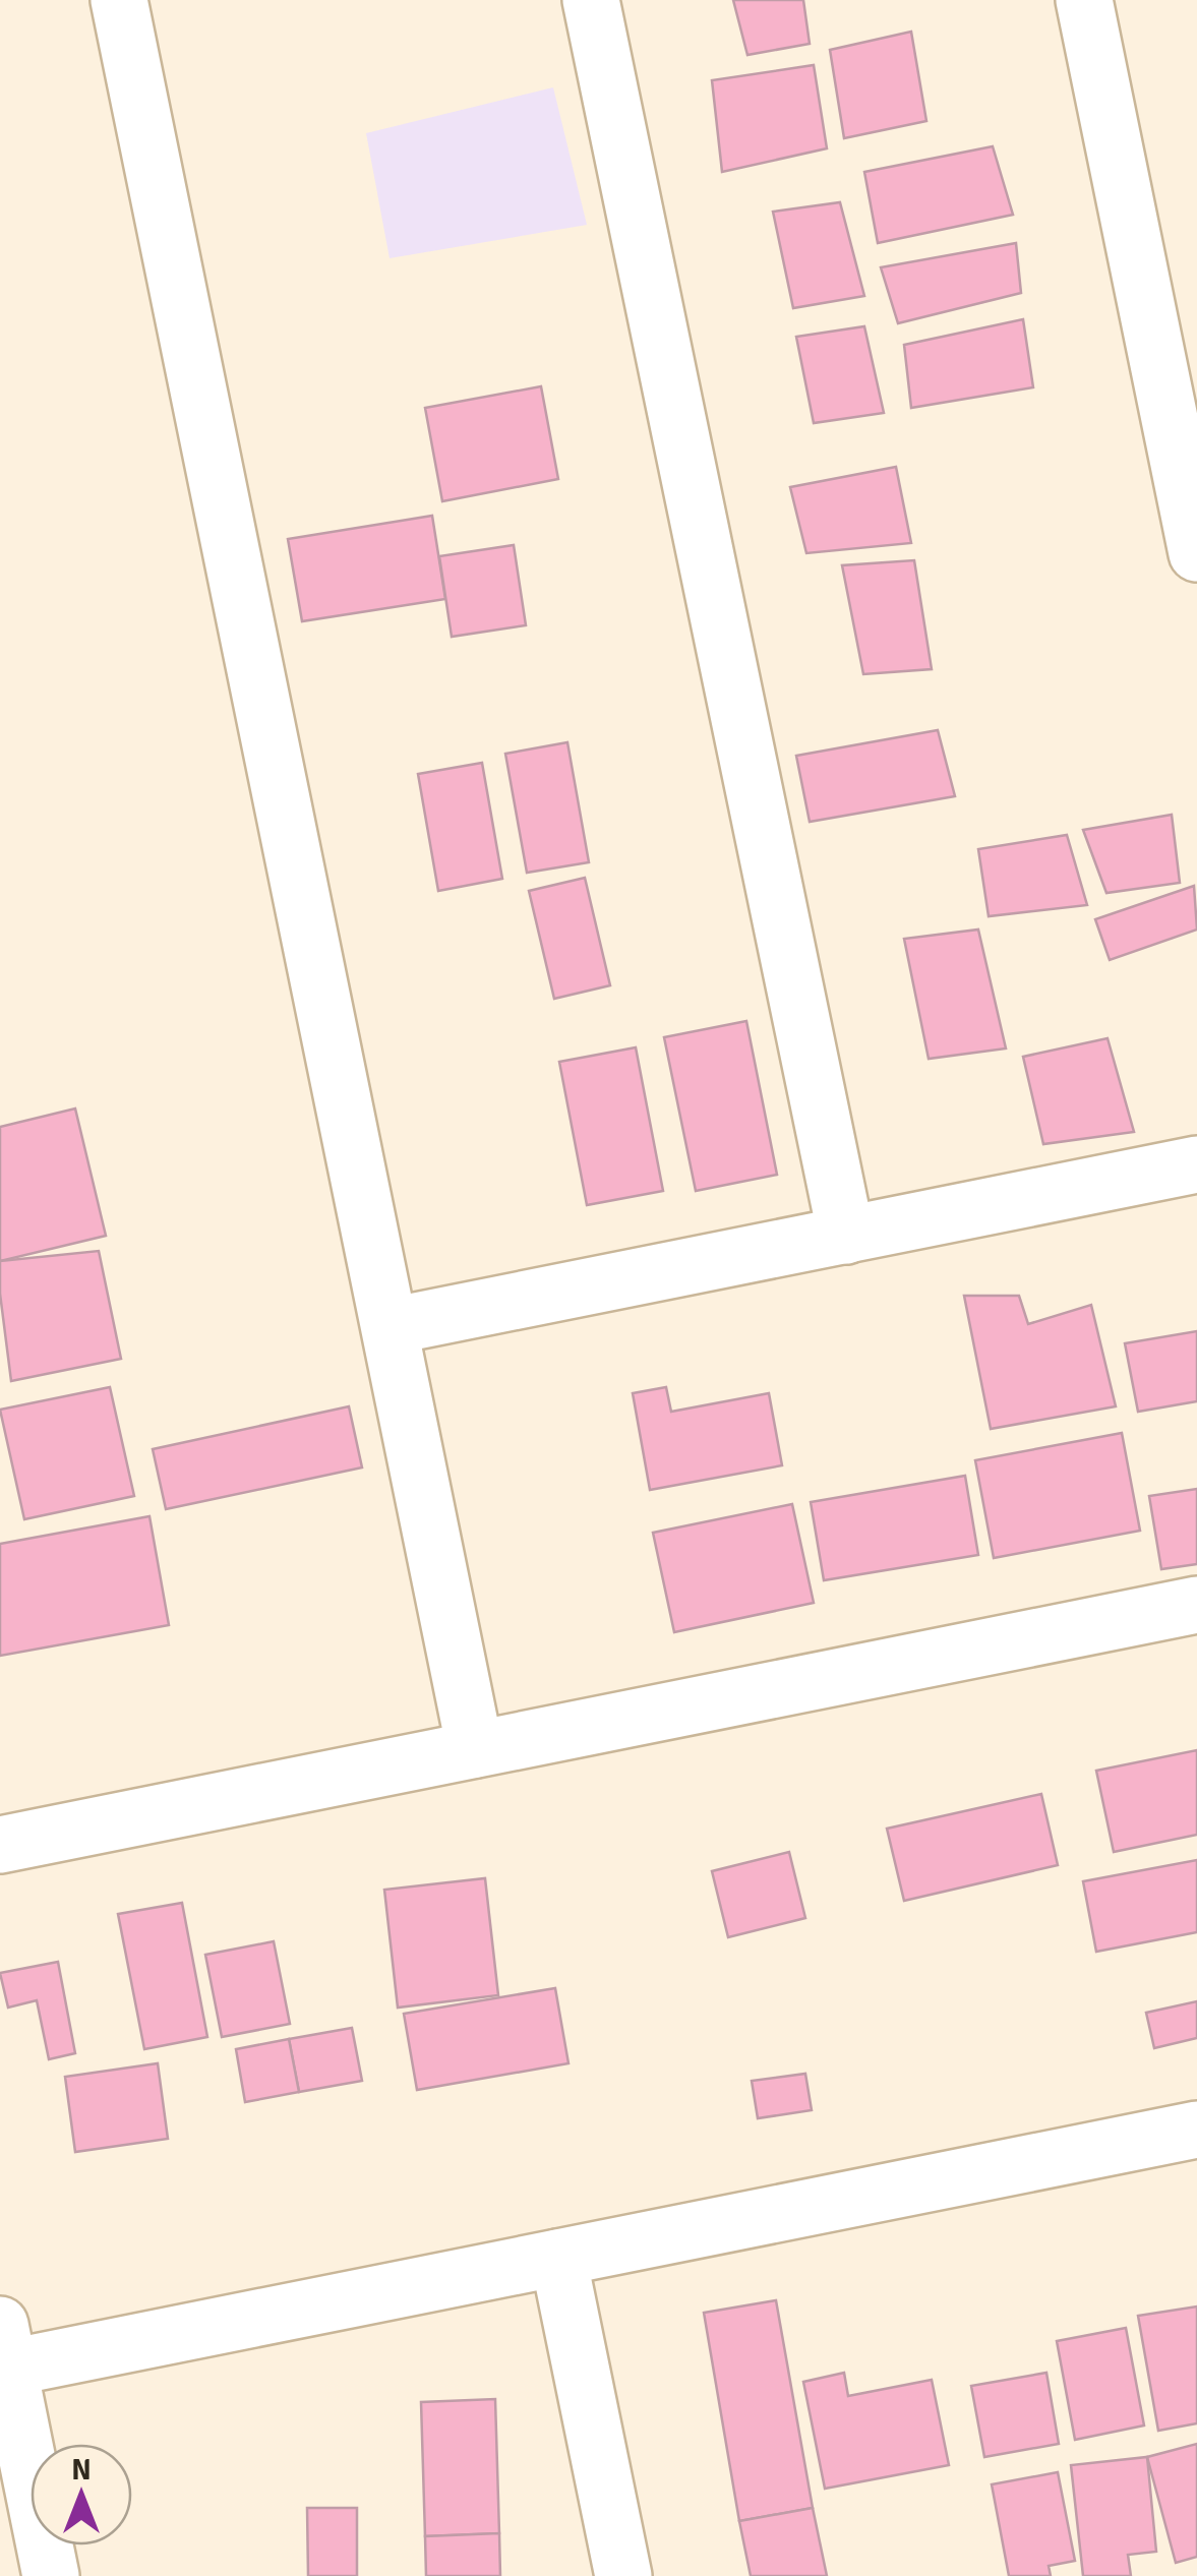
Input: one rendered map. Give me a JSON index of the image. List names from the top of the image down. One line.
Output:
{"north":"top"}
